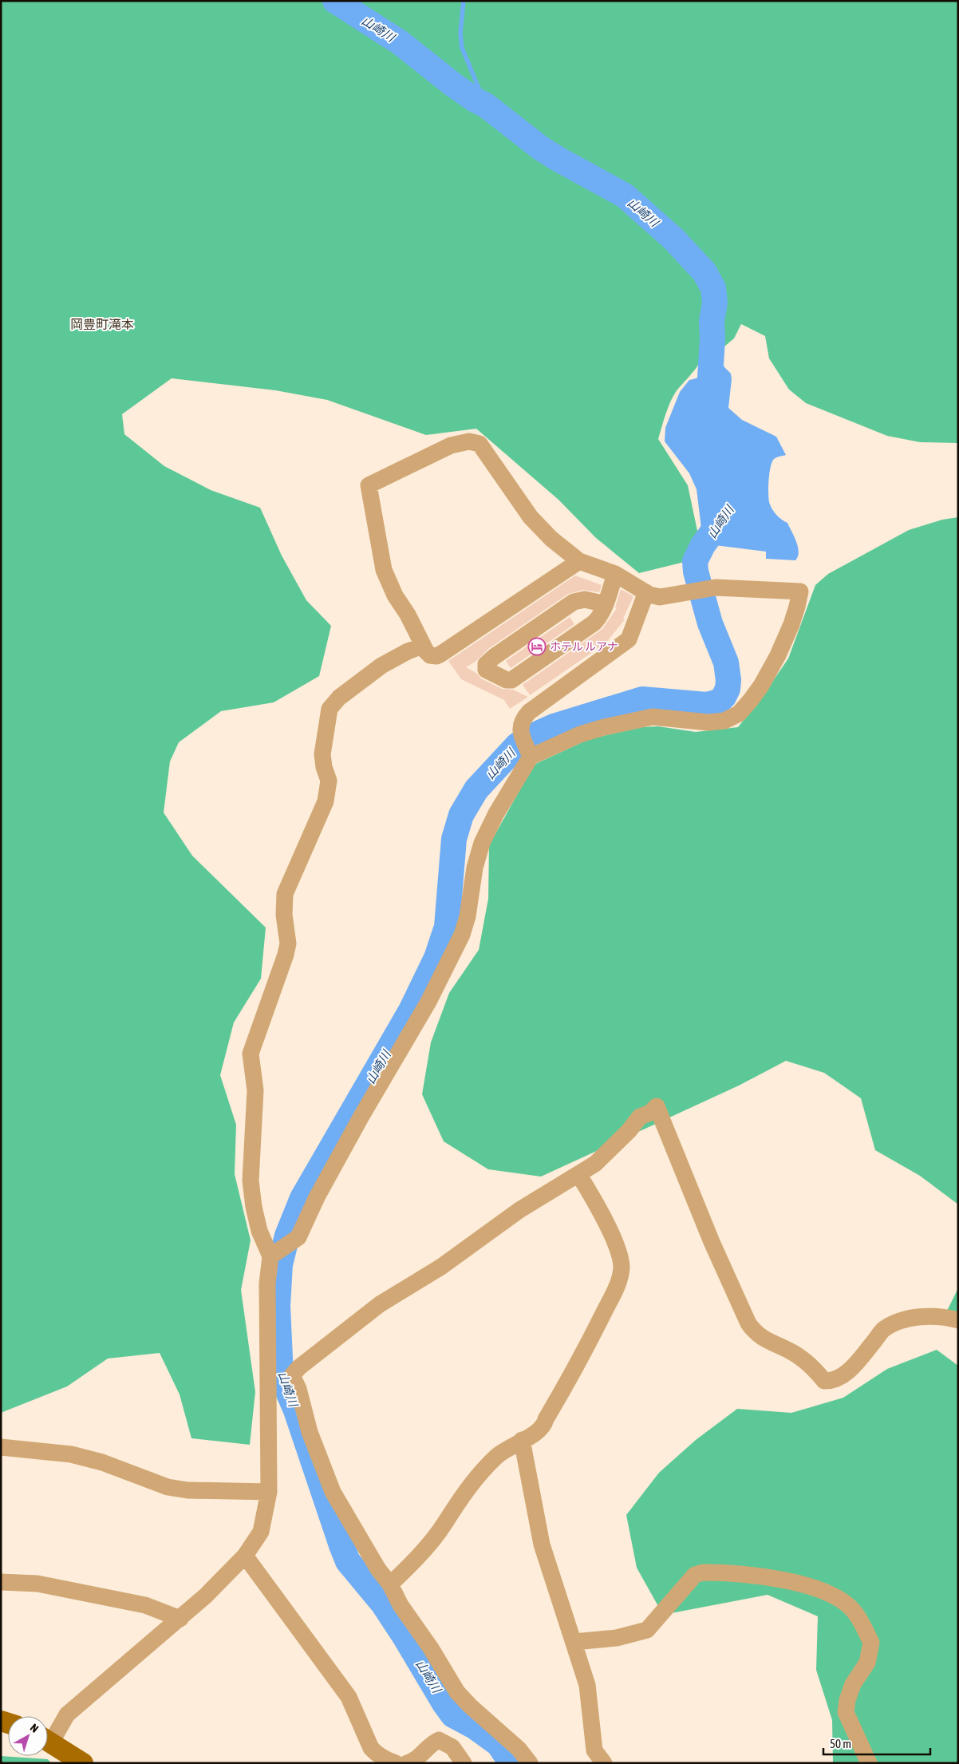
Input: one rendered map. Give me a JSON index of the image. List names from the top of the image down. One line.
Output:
{"districts":["岡豊町滝本"],"water":["山崎川"],"places":{"hotel":["ホテル ルアナ"]},"scale_bar":"50 m","north":"top right"}
